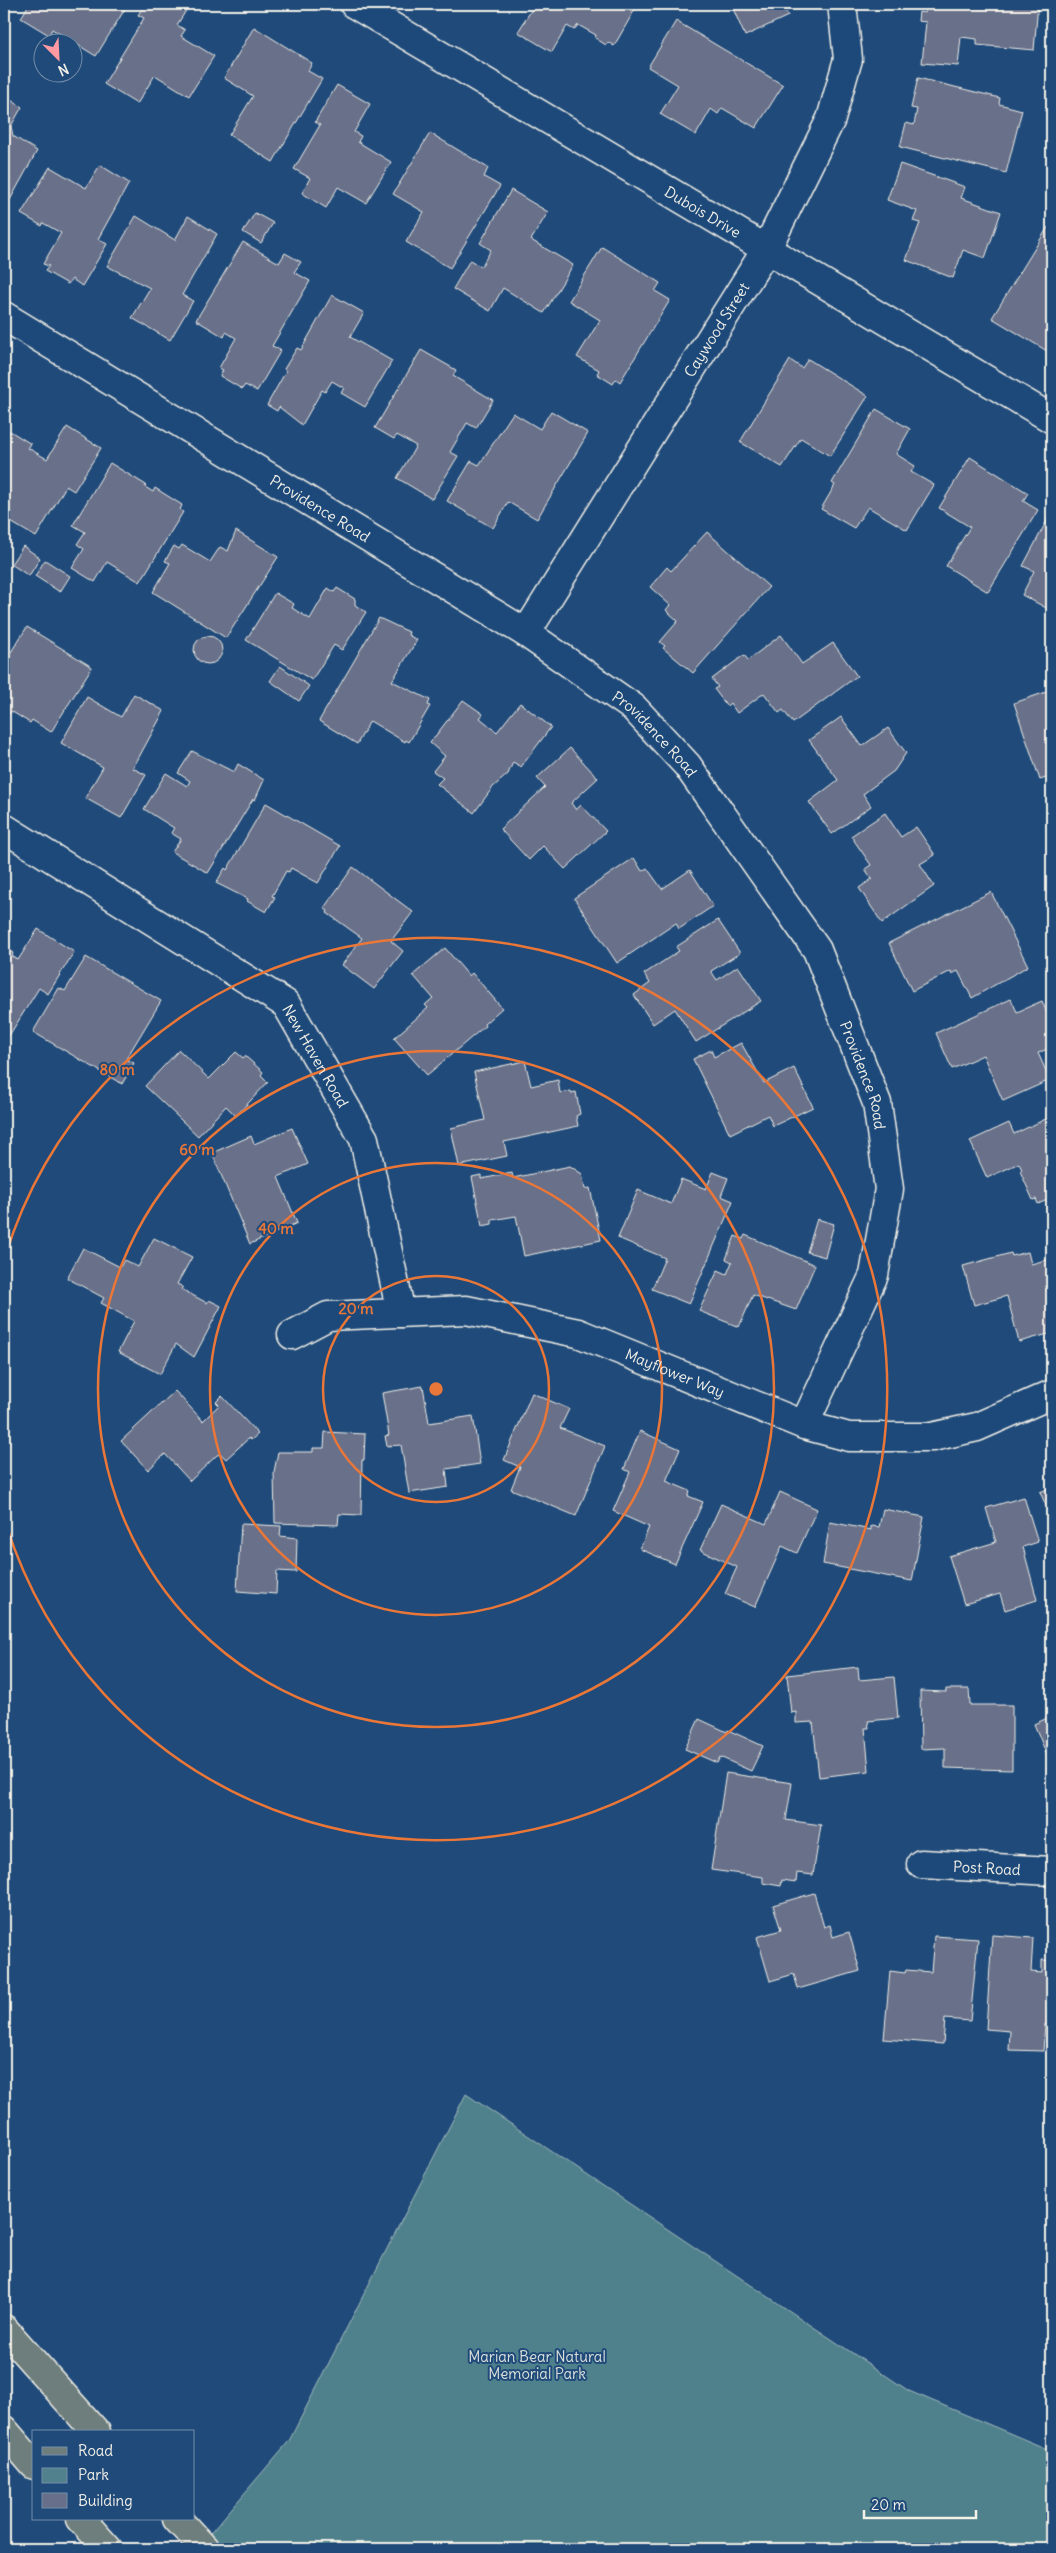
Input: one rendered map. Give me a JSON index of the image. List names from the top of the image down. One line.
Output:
{"streets":{"street":["Dubois Drive","Caywood Street","Providence Road","New Haven Road","Mayflower Way","Post Road"]},"crossings":[["Dubois Drive","Caywood Street"],["Caywood Street","Providence Road"],["Providence Road","Mayflower Way"],["New Haven Road","Mayflower Way"]],"parks":["Marian Bear Natural Memorial Park"],"legend":["Road","Park","Building"],"scale_bar":"20 m","north":"bottom right","rings":["80 m","60 m","40 m","20 m"]}
